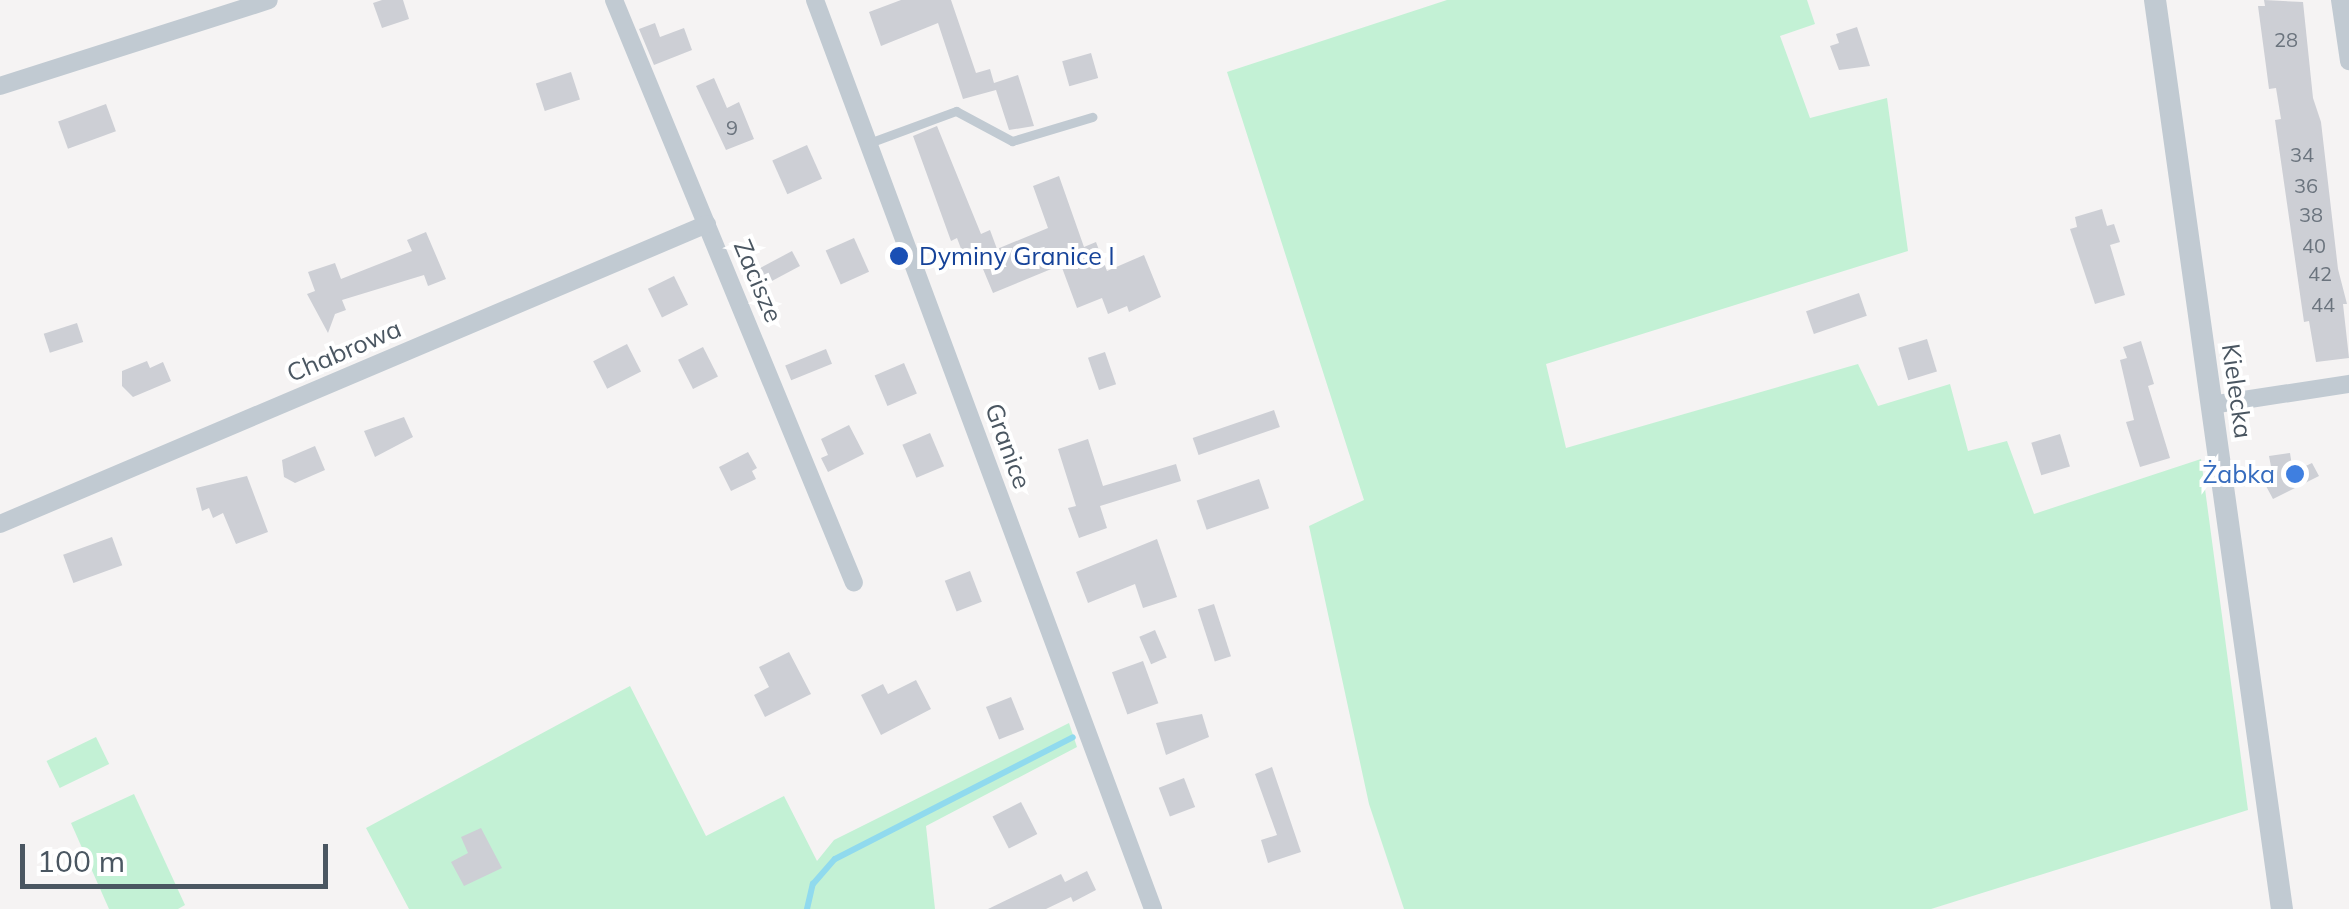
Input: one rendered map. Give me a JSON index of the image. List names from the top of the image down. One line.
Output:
{"streets":{"street":["Zacisze","Chabrowa","Kielecka","Granice"]},"crossings":[["Zacisze","Chabrowa"]],"places":["Dyminy Granice I","Żabka"],"house_numbers":["28","9","34","36","38","40","42","44"],"scale_bar":"100 m"}
